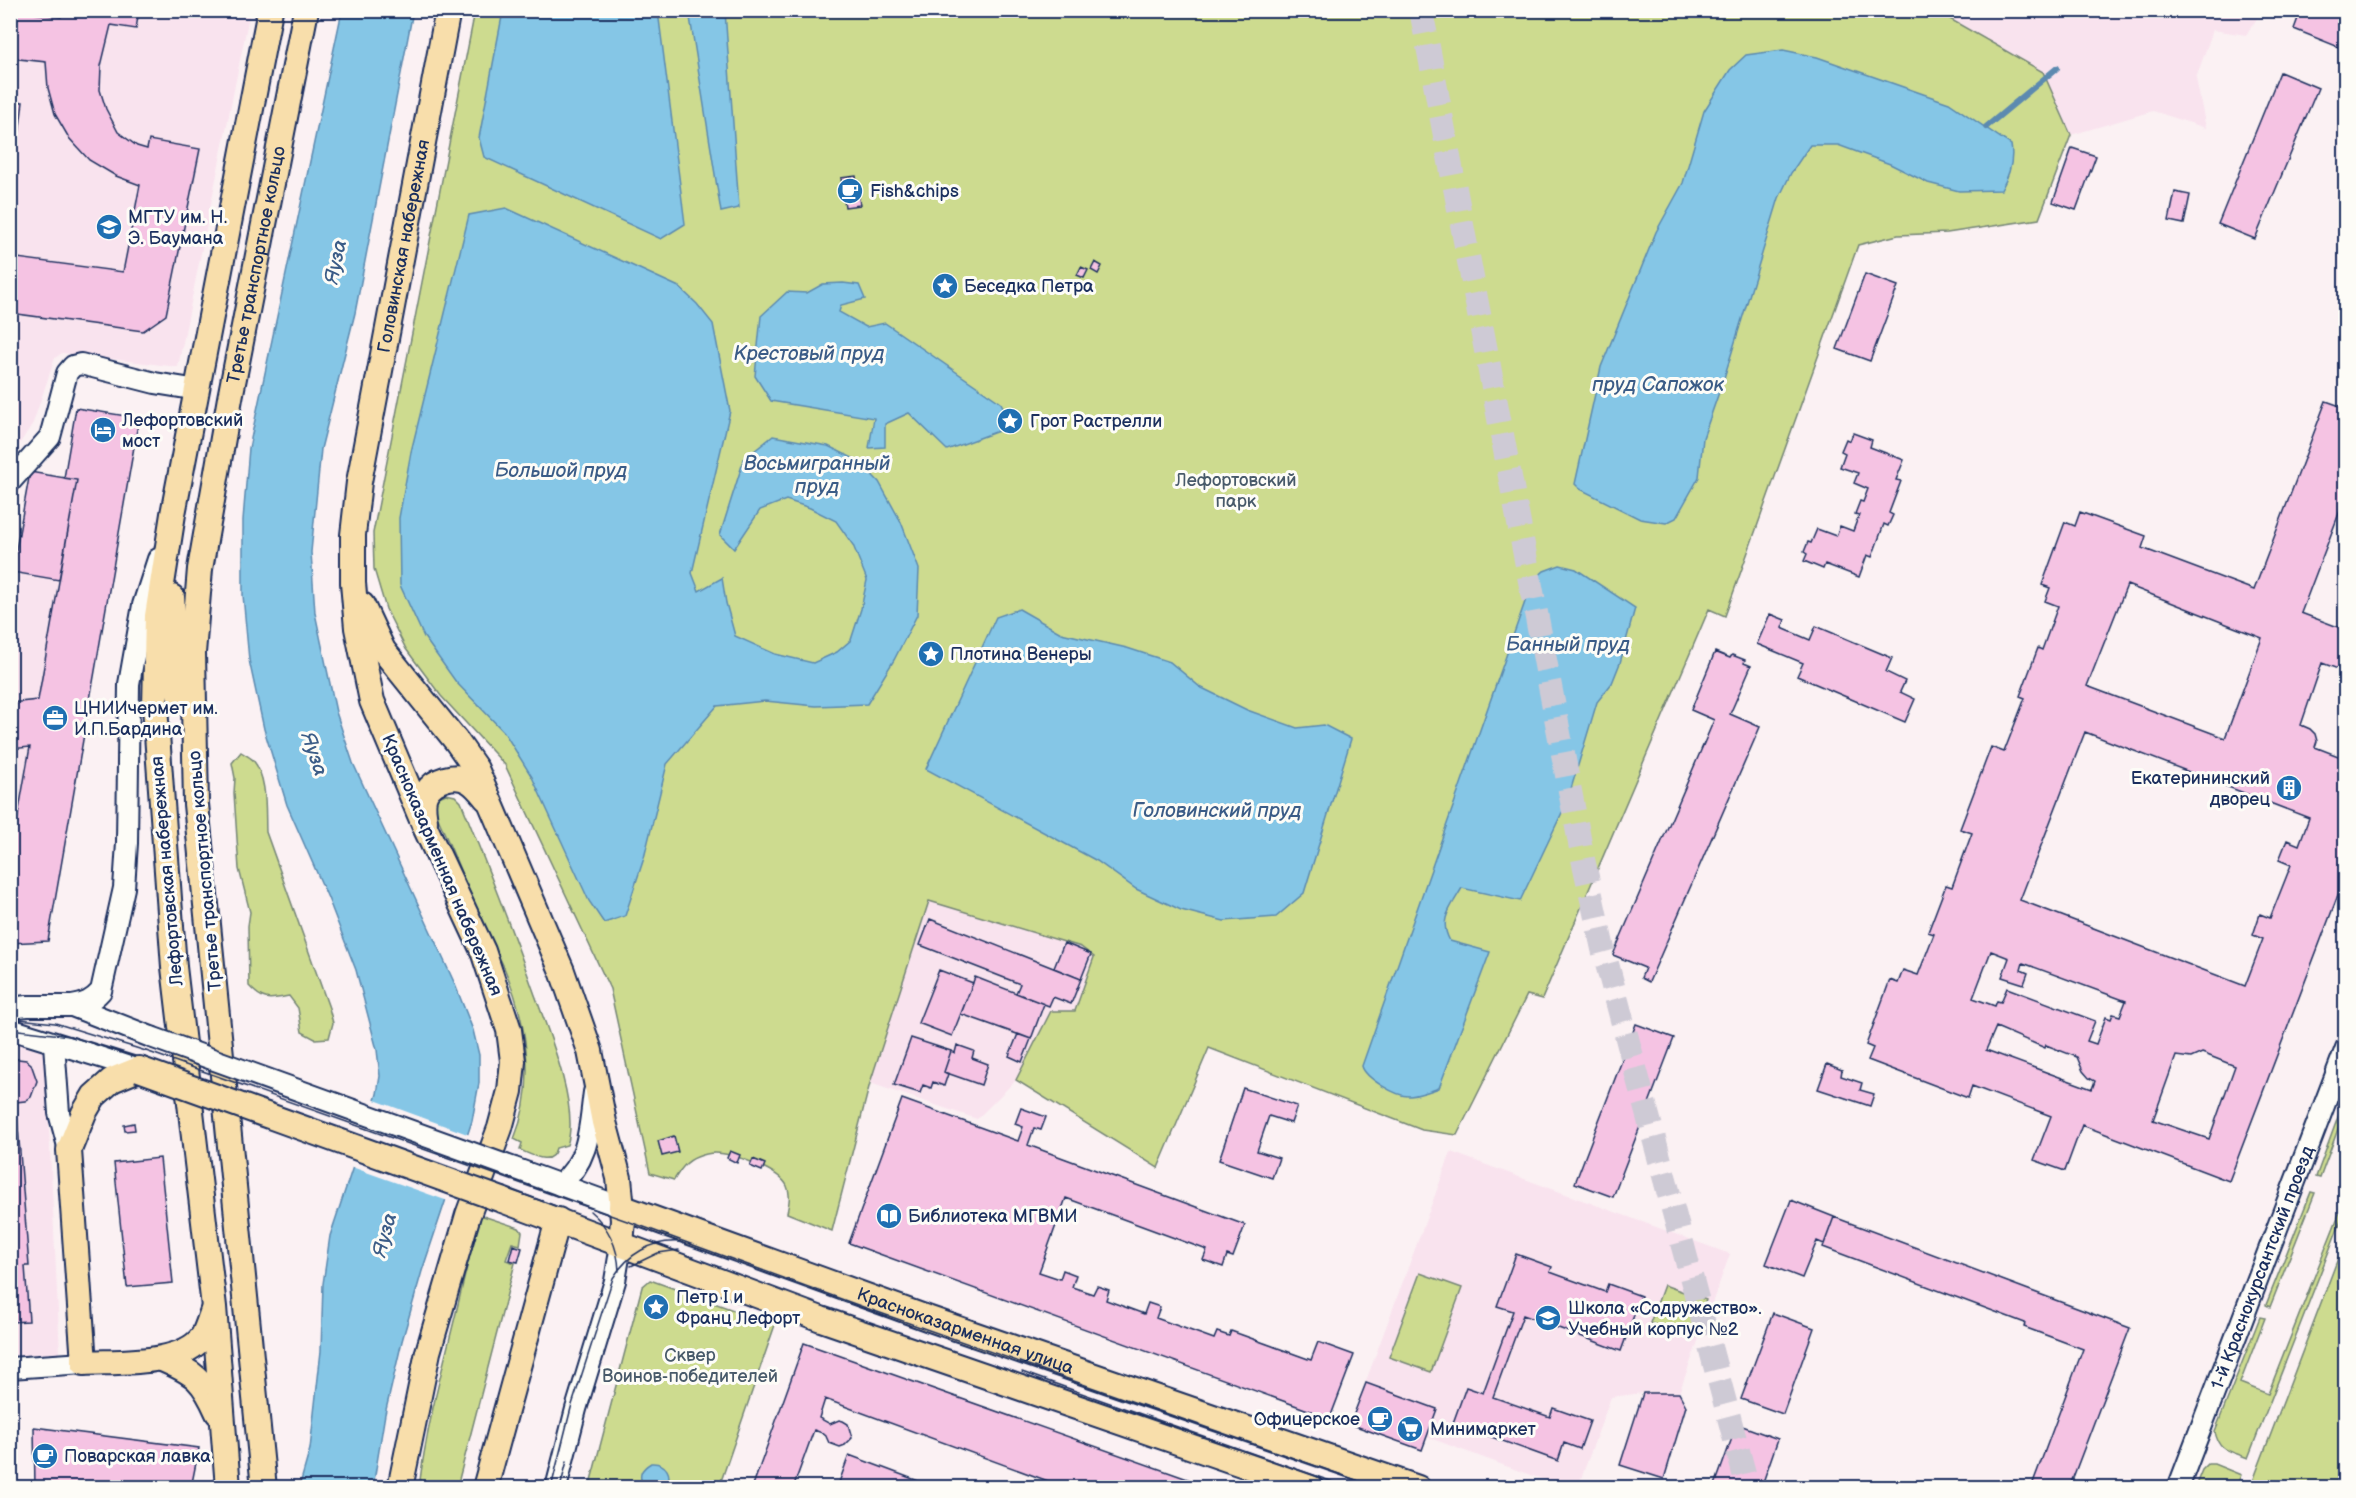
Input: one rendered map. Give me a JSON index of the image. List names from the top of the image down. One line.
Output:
{"streets":{"main road":["Головинская набережная","Третье транспортное кольцо","Красноказарменная набережная","Лефортовская набережная","Красноказарменная улица"],"street":["1-й Краснокурсантский проезд"]},"crossings":[["Головинская набережная","Красноказарменная набережная"]],"water":["Яуза","Крестовый пруд","пруд Сапожок","Восьмигранный пруд","Большой пруд","Банный пруд","Головинский пруд"],"parks":["Лефортовский парк","Сквер Воинов-победителей"],"places":{"cafe":["Fish&chips","Офицерское","Поварская лавка"],"school or university":["МГТУ им. Н. Э. Баумана","Школа «Содружество». Учебный корпус №2"],"place":["Беседка Петра","Грот Растрелли","Плотина Венеры","Петр I и Франц Лефорт"],"hotel":["Лефортовский мост"],"office":["ЦНИИчермет им. И.П.Бардина"],"building":["Екатерининский дворец"],"library":["Библиотека МГВМИ"],"supermarket":["Минимаркет"]}}
